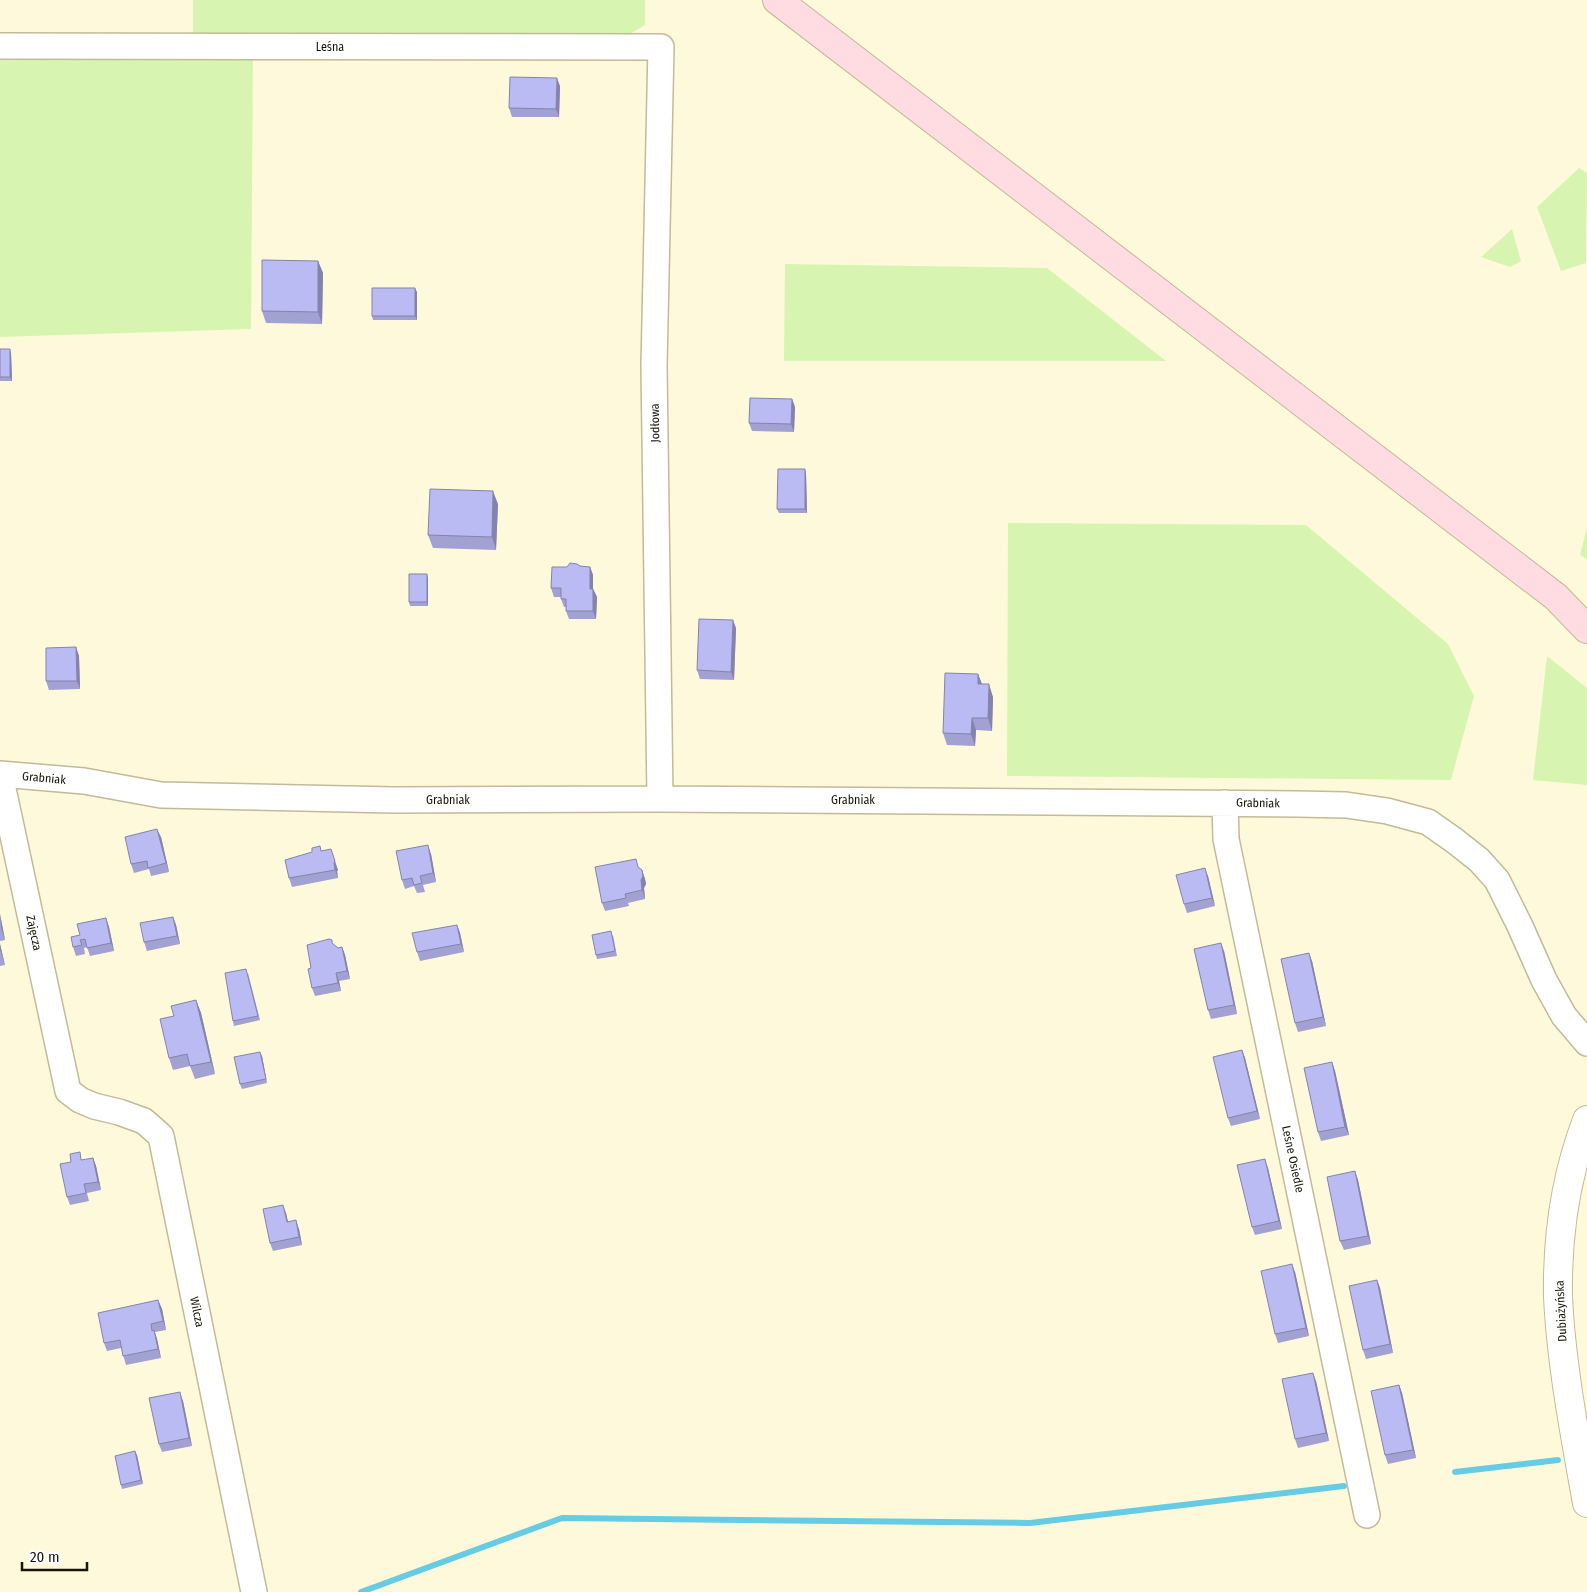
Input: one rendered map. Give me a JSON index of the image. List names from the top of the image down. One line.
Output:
{"streets":{"street":["Leśna","Jodłowa","Grabniak","Zajęcza","Leśne Osiedle","Dubiażyńska","Wilcza"]},"crossings":[["Leśna","Jodłowa"],["Jodłowa","Grabniak"],["Grabniak","Zajęcza"],["Grabniak","Leśne Osiedle"],["Zajęcza","Wilcza"]],"scale_bar":"20 m"}
